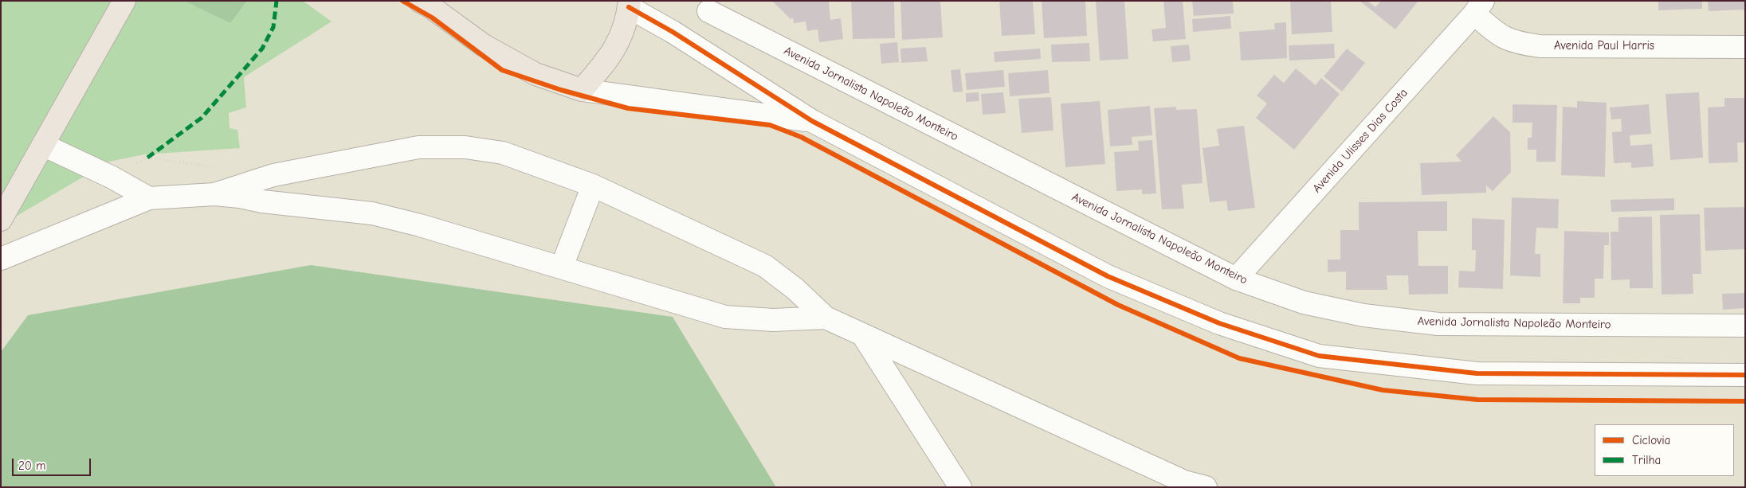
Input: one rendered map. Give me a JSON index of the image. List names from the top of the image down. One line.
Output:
{"streets":{"street":["Avenida Paul Harris","Avenida Jornalista Napoleão Monteiro","Avenida Ulisses Dias Costa"]},"crossings":[["Avenida Paul Harris","Avenida Ulisses Dias Costa"],["Avenida Jornalista Napoleão Monteiro","Avenida Ulisses Dias Costa"]],"legend":["Ciclovia","Trilha"],"scale_bar":"20 m"}
